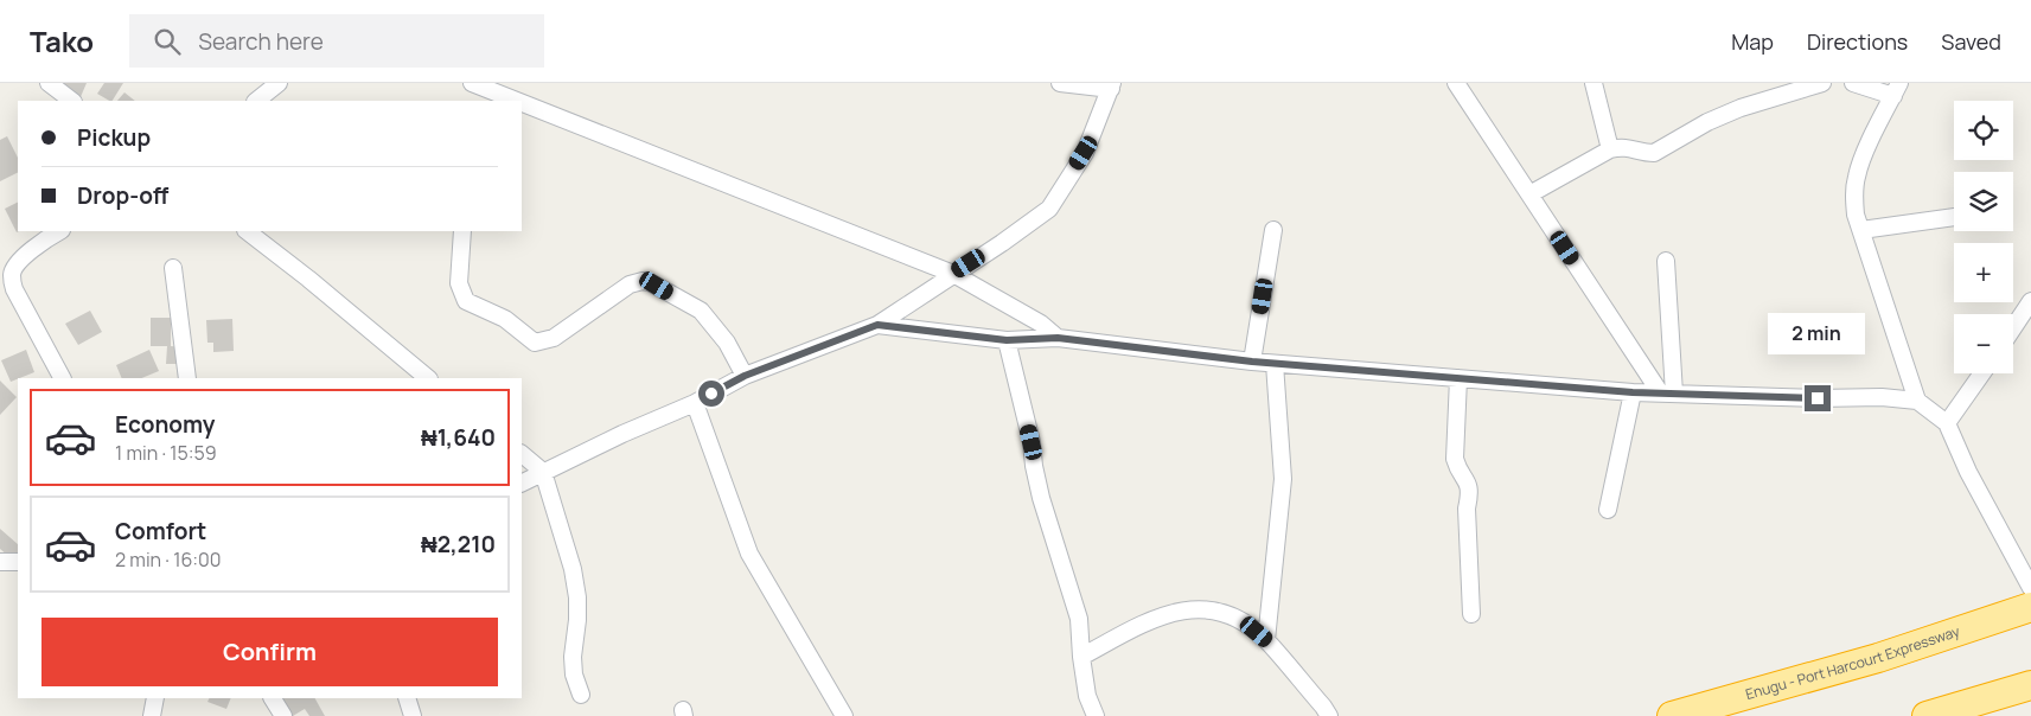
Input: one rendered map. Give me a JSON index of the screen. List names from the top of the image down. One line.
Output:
{"streets":{"highway":["Enugu - Port Harcourt Expressway"]},"page":{"header":"Tako","search":"Search here","nav":["Map","Directions","Saved"],"map_buttons":["+","−"],"banner":["Pickup","Drop-off"],"bubble":"2 min","list":[{"name":"Economy","note":"1 min · 15:59","value":"₦1,640"},{"name":"Comfort","note":"2 min · 16:00","value":"₦2,210"}],"buttons":"Confirm"}}
